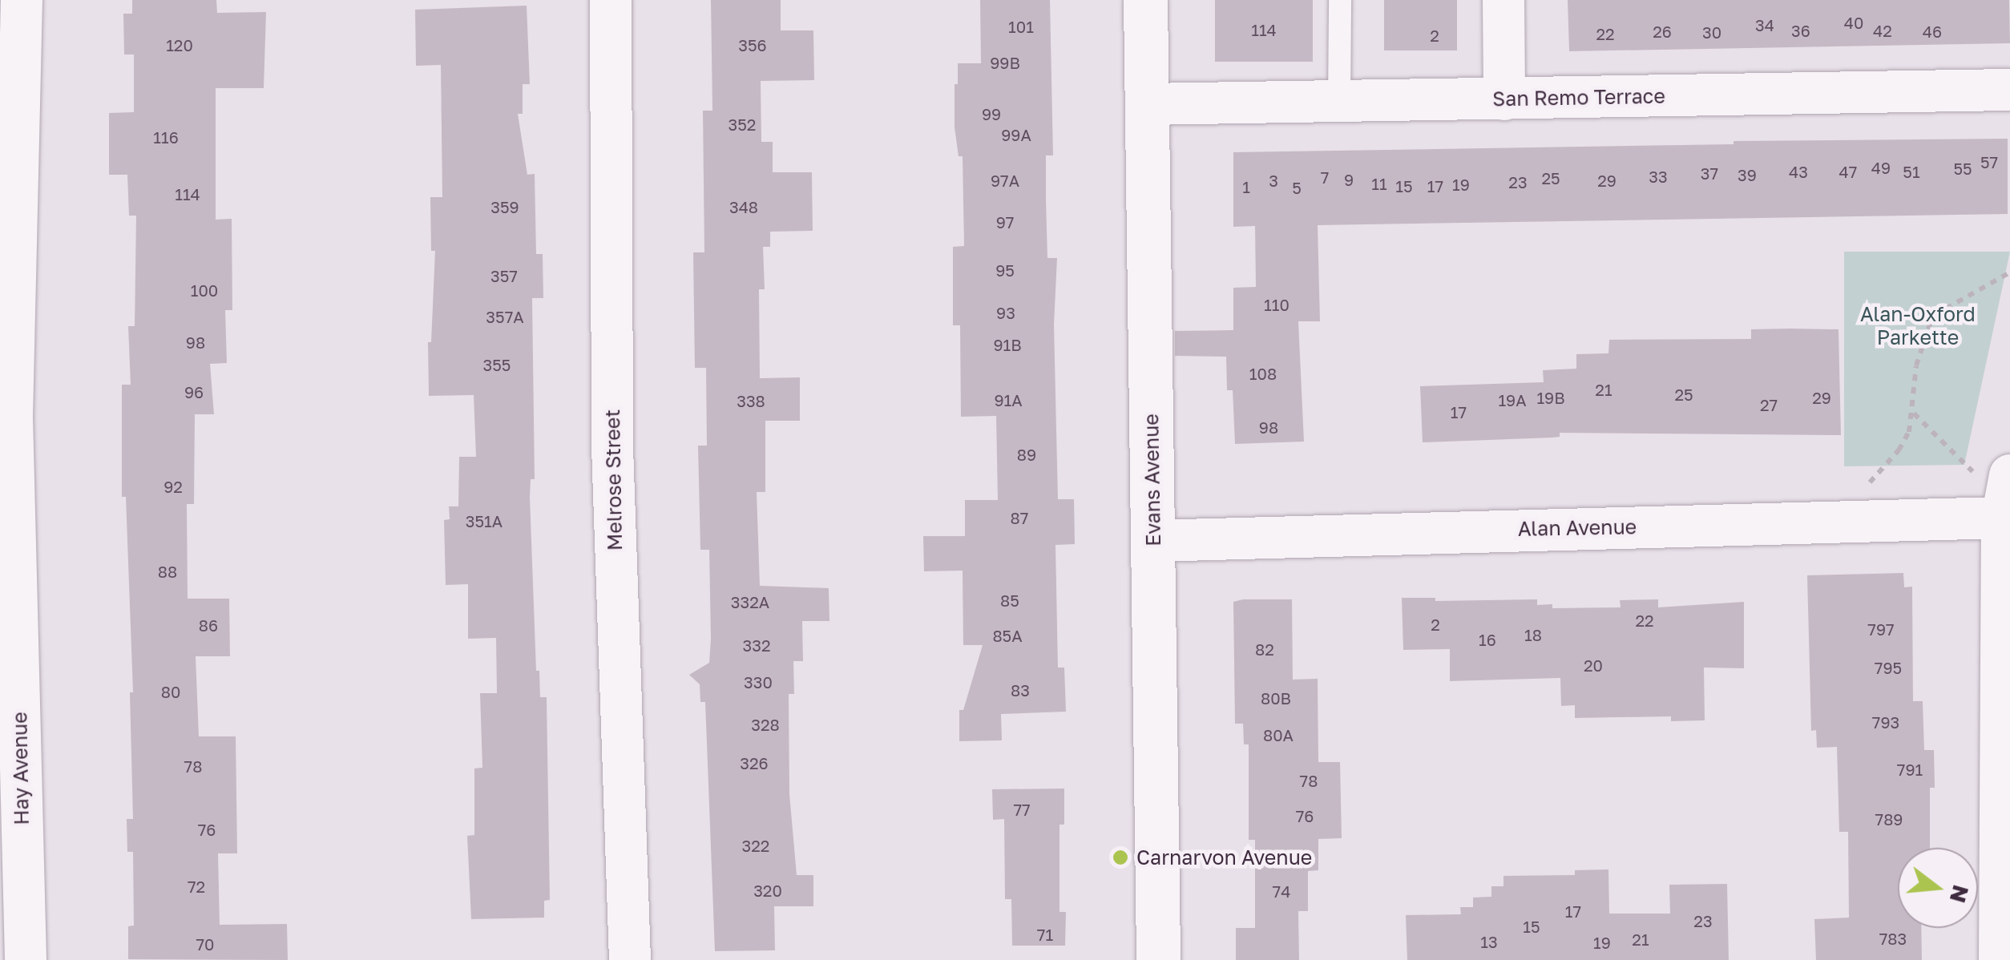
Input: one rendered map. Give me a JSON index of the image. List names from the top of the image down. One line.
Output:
{"streets":{"street":["San Remo Terrace","Melrose Street","Evans Avenue","Alan Avenue","Hay Avenue"]},"crossings":[["San Remo Terrace","Evans Avenue"],["Evans Avenue","Alan Avenue"]],"parks":["Alan-Oxford Parkette"],"places":["Carnarvon Avenue"],"house_numbers":["40","34","101","114","36","42","26","46","30","22","2","120","356","99B","99","352","99A","116","57","49","55","43","47","51","37","39","33","7","25","9","97A","3","29","23","11","19","15","17","1","5","114","359","348","97","95","357","100","110","93","357A","98","91B","355","108","21","96","25","19B","29","91A","19A","338","27","17","98","89","92","87","351A","88","85","332A","22","2","86","797","18","85A","16","332","82","20","795","330","83","80","80B","793","328","80A","326","78","791","78","77","76","789","76","322","72","320","74","17","23","15","71","783","21","13","19","70"],"north":"right"}
